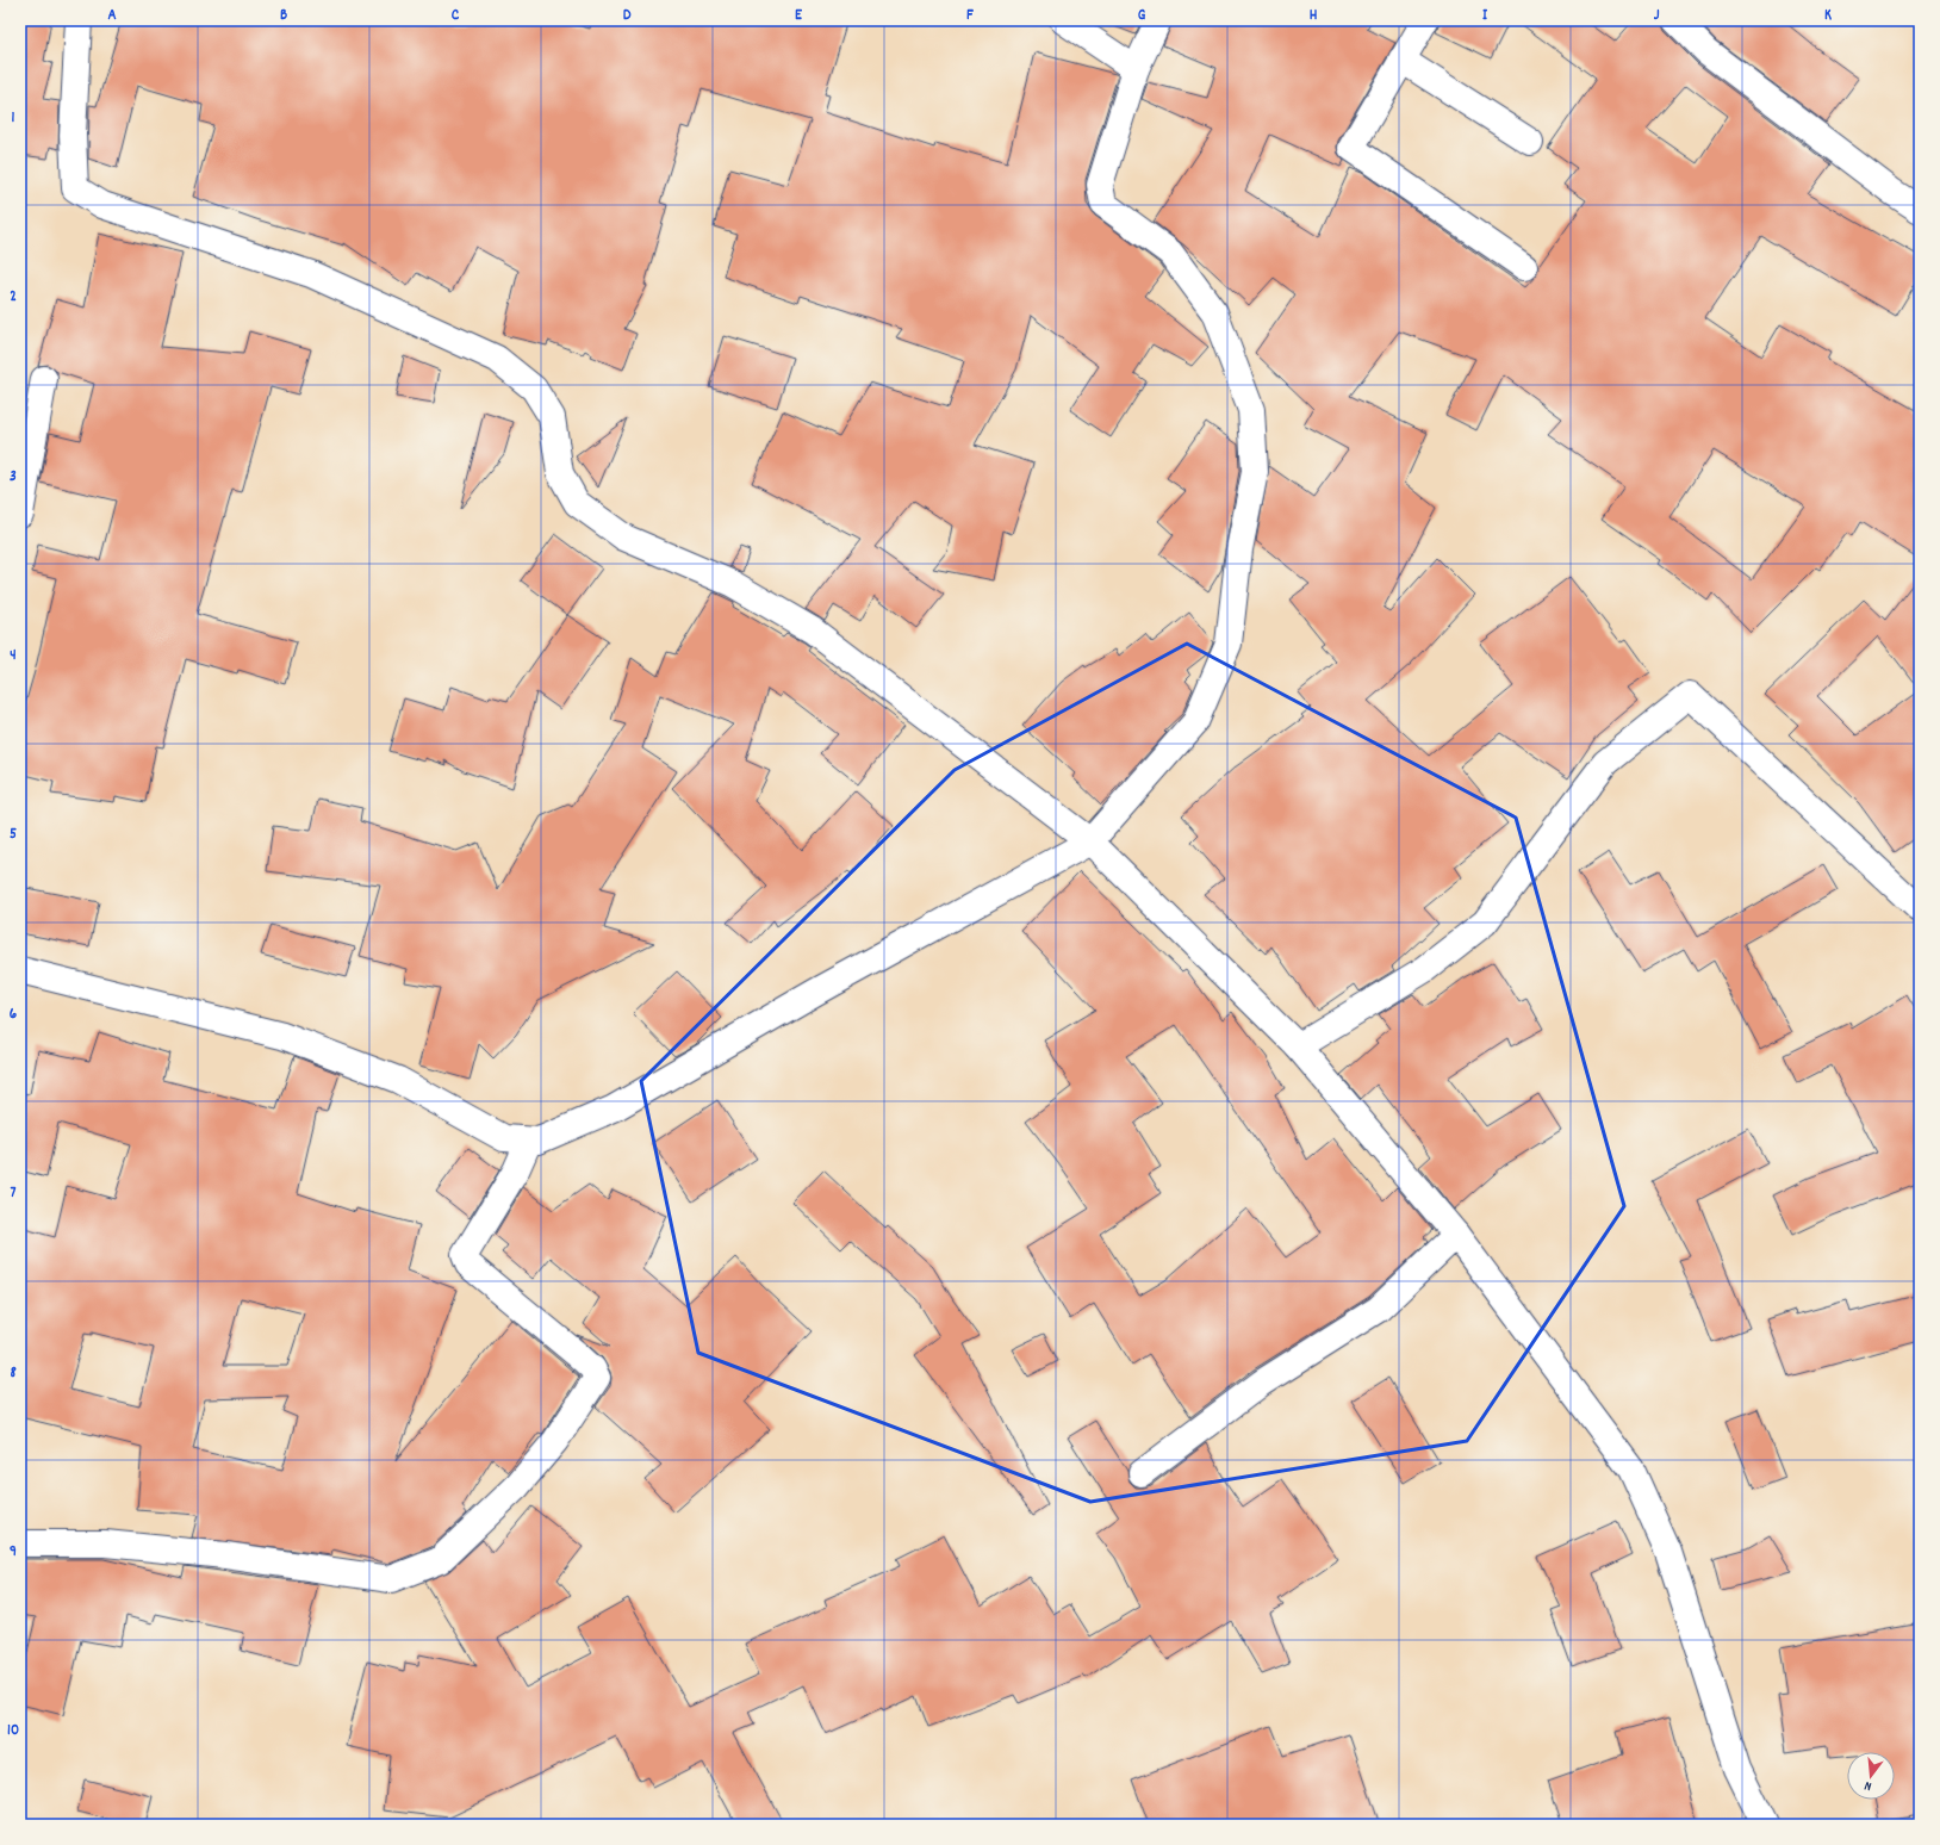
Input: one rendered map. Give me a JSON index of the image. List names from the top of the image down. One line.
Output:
{"north":"bottom","grid":{"columns":["A","B","C","D","E","F","G","H","I","J","K"],"rows":["1","2","3","4","5","6","7","8","9","10"]}}
